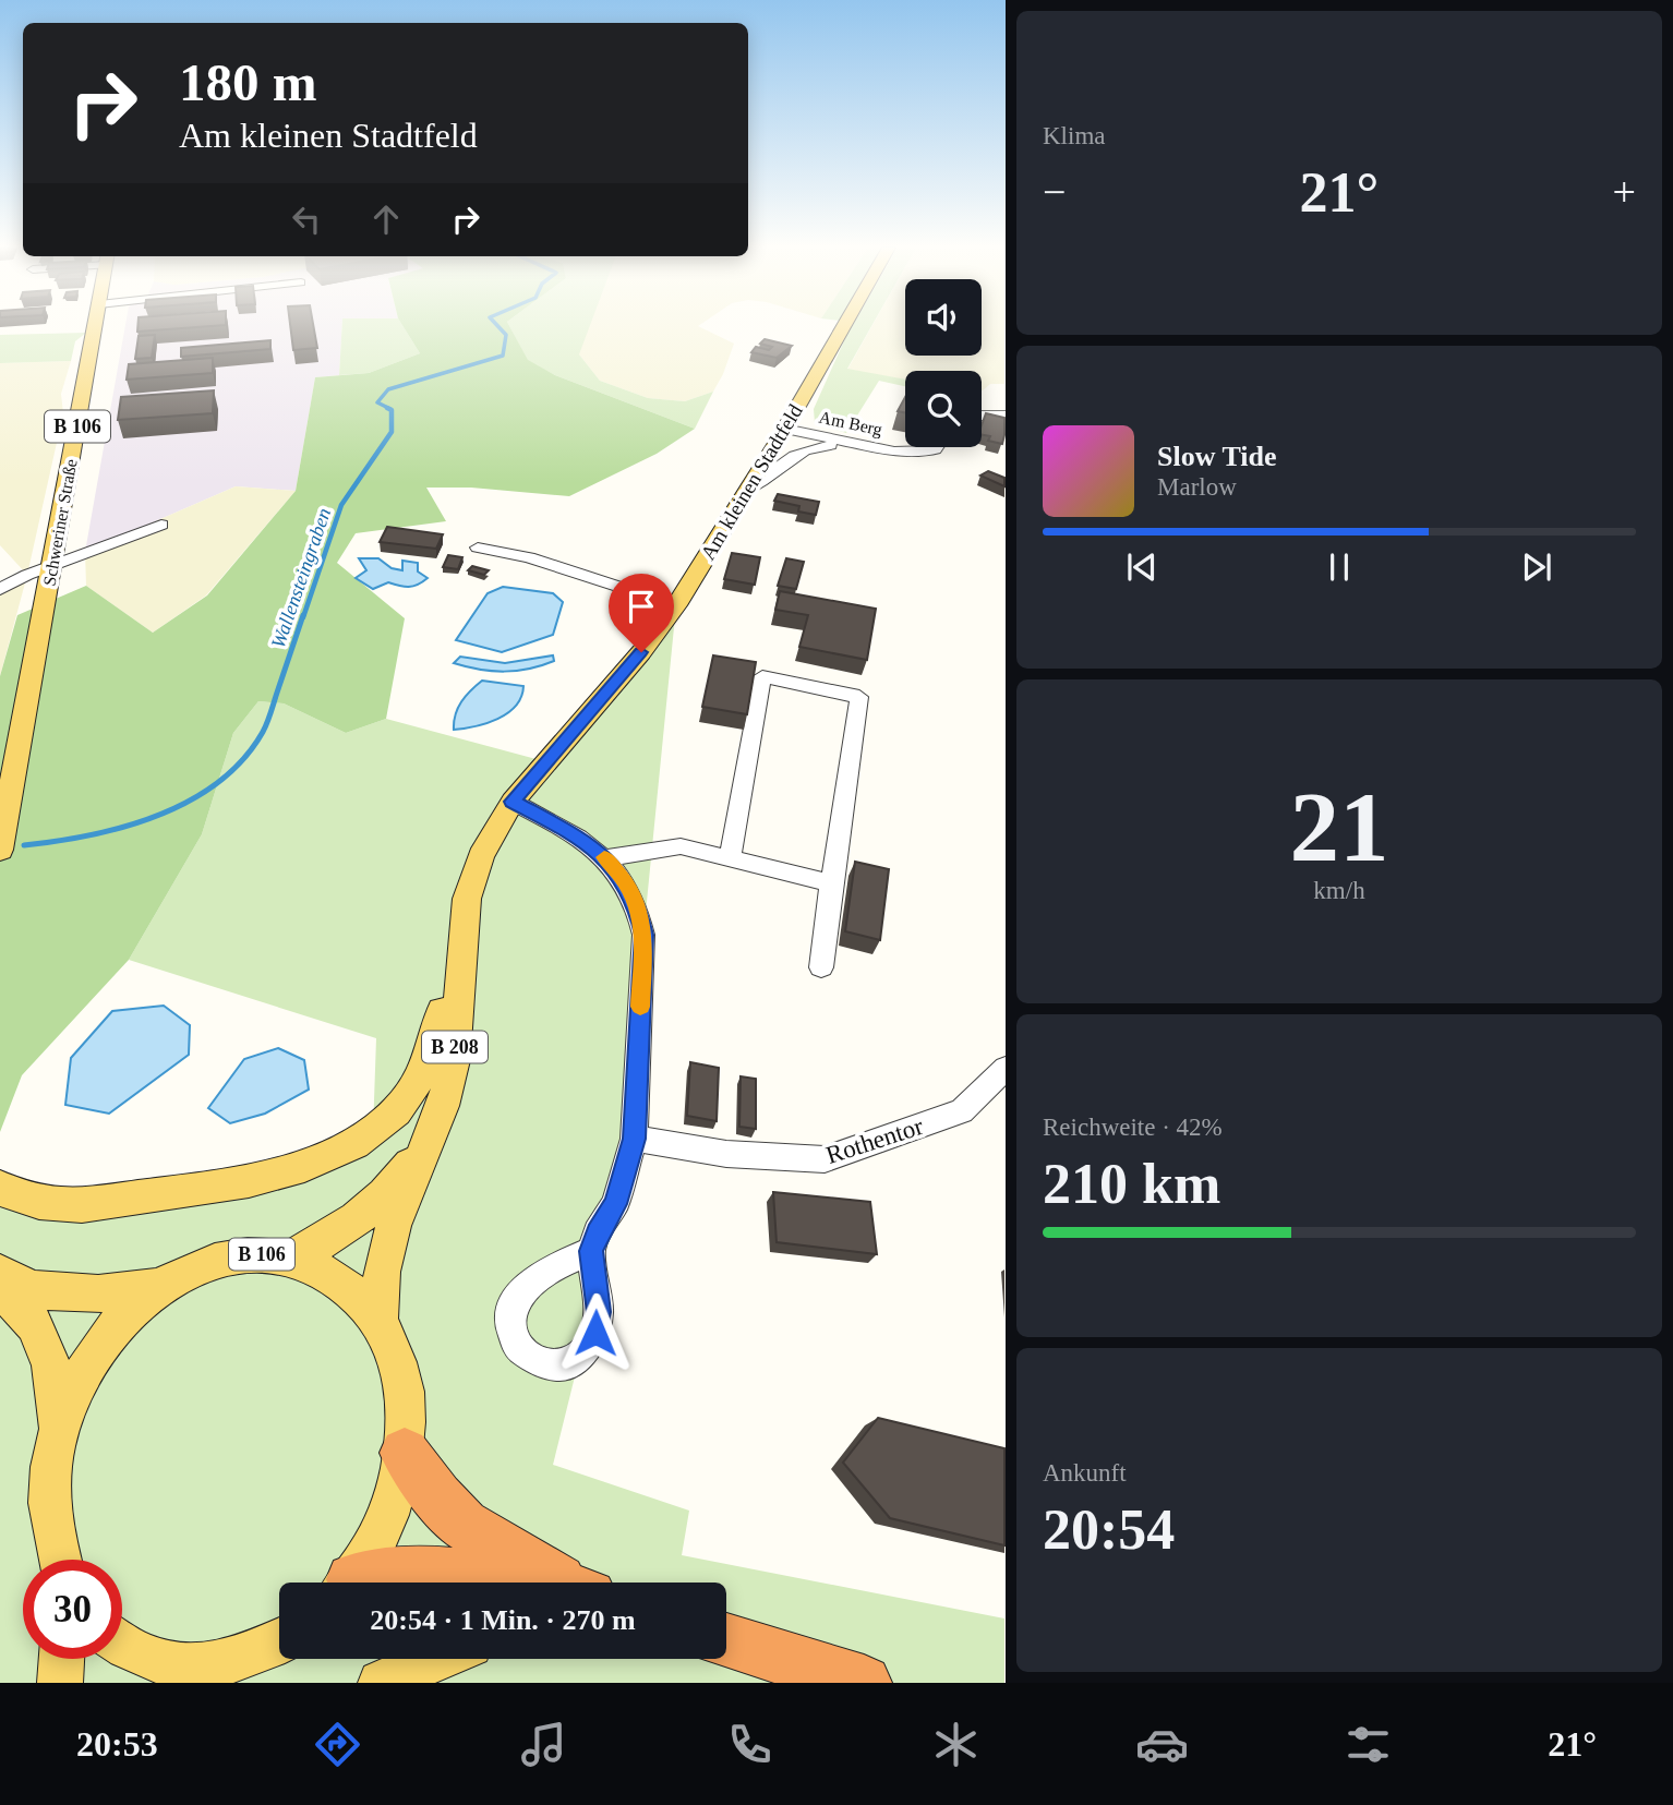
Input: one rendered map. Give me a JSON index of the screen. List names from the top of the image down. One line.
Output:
{"streets":{"highway":["B 106"],"main road":["Am kleinen Stadtfeld","Schweriner Straße","B 208"],"street":["Am Berg","Rothentor"]},"crossings":[["Am Berg","Am kleinen Stadtfeld"],["B 106","B 208"],["Am kleinen Stadtfeld","B 208"]],"water":["Wallensteingraben"],"page":{"tile":["Klima",["21","km/h"],["Reichweite · 42%","210 km"],["Ankunft","20:54"]],"turn":["180 m","Am kleinen Stadtfeld"],"heat":["−","21°","+"],"song":["Slow Tide","Marlow"],"limit":"30","trip":"20:54 · 1 Min. · 270 m","tabs":["20:53","21°"]}}
